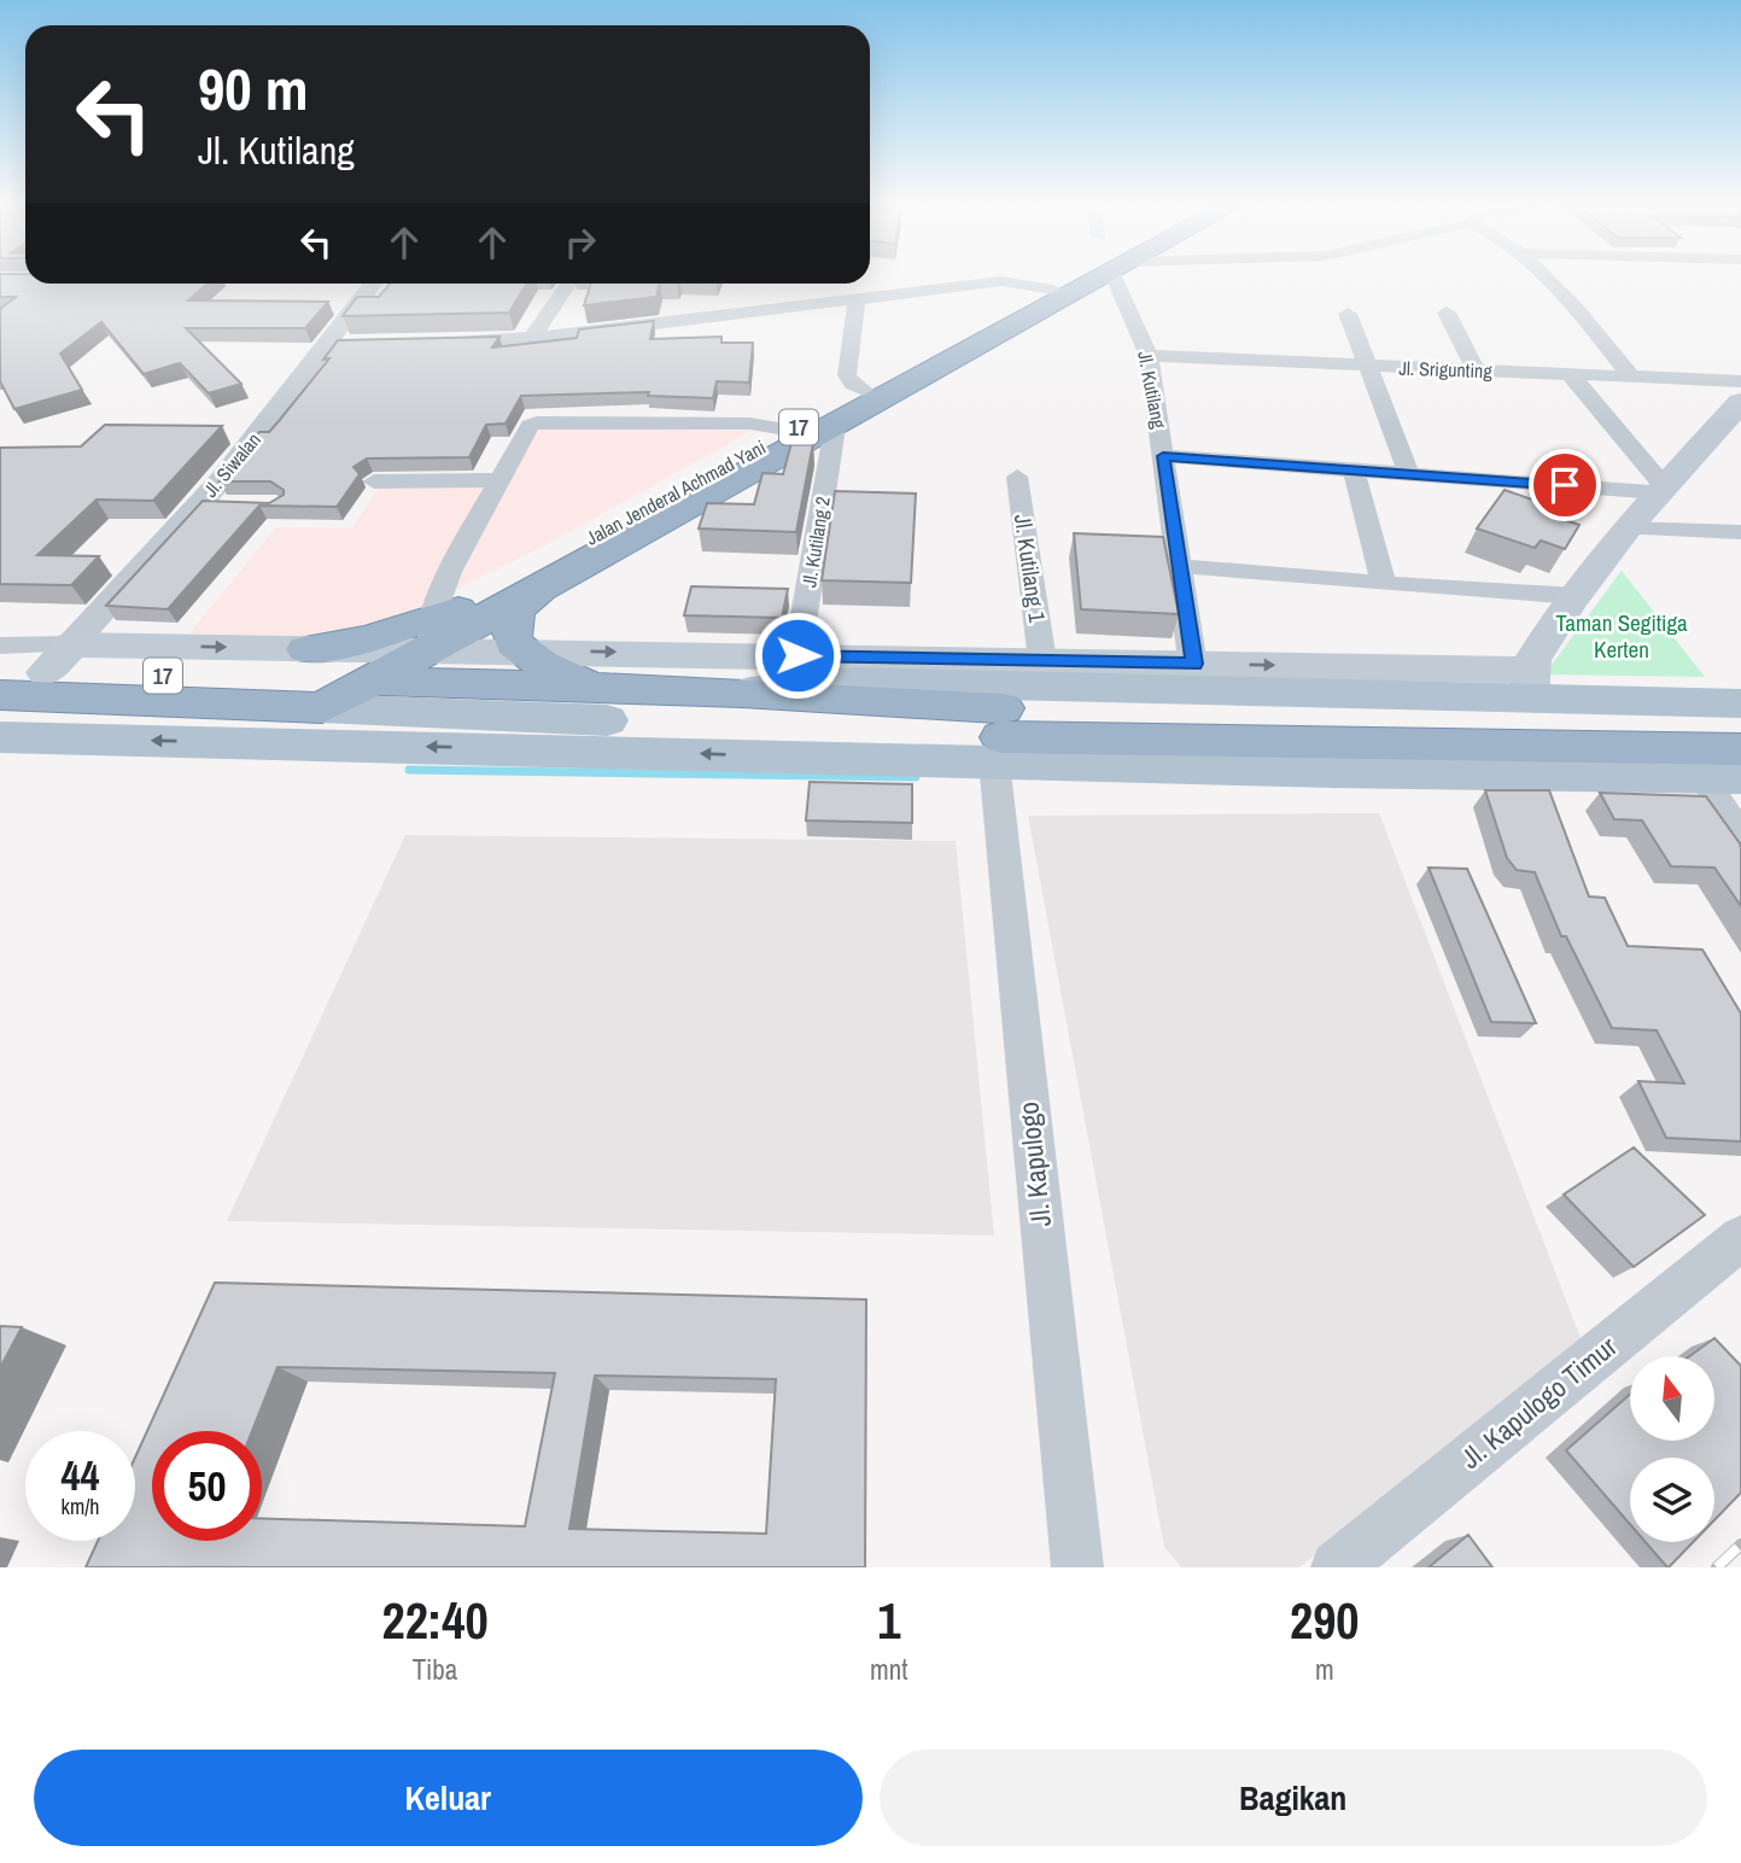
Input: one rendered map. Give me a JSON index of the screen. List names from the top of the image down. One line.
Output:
{"streets":{"highway":["17","Jalan Jenderal Achmad Yani"],"street":["Jl. Srigunting","Jl. Kutilang","Jl. Siwalan","Jl. Kutilang 2","Jl. Kutilang 1","Jl. Kapulogo","Jl. Kapulogo Timur"]},"crossings":[["Jl. Srigunting","Jl. Kutilang"],["17","Jl. Siwalan"],["17","Jalan Jenderal Achmad Yani"],["Jalan Jenderal Achmad Yani","Jl. Kutilang 2"]],"parks":["Taman Segitiga Kerten"],"north":"top","page":{"turn":["90 m","Jl. Kutilang"],"speed":"44 km/h","limit":"50","eta":["22:40","Tiba","1","mnt","290","m"],"buttons":["Keluar","Bagikan"]}}
